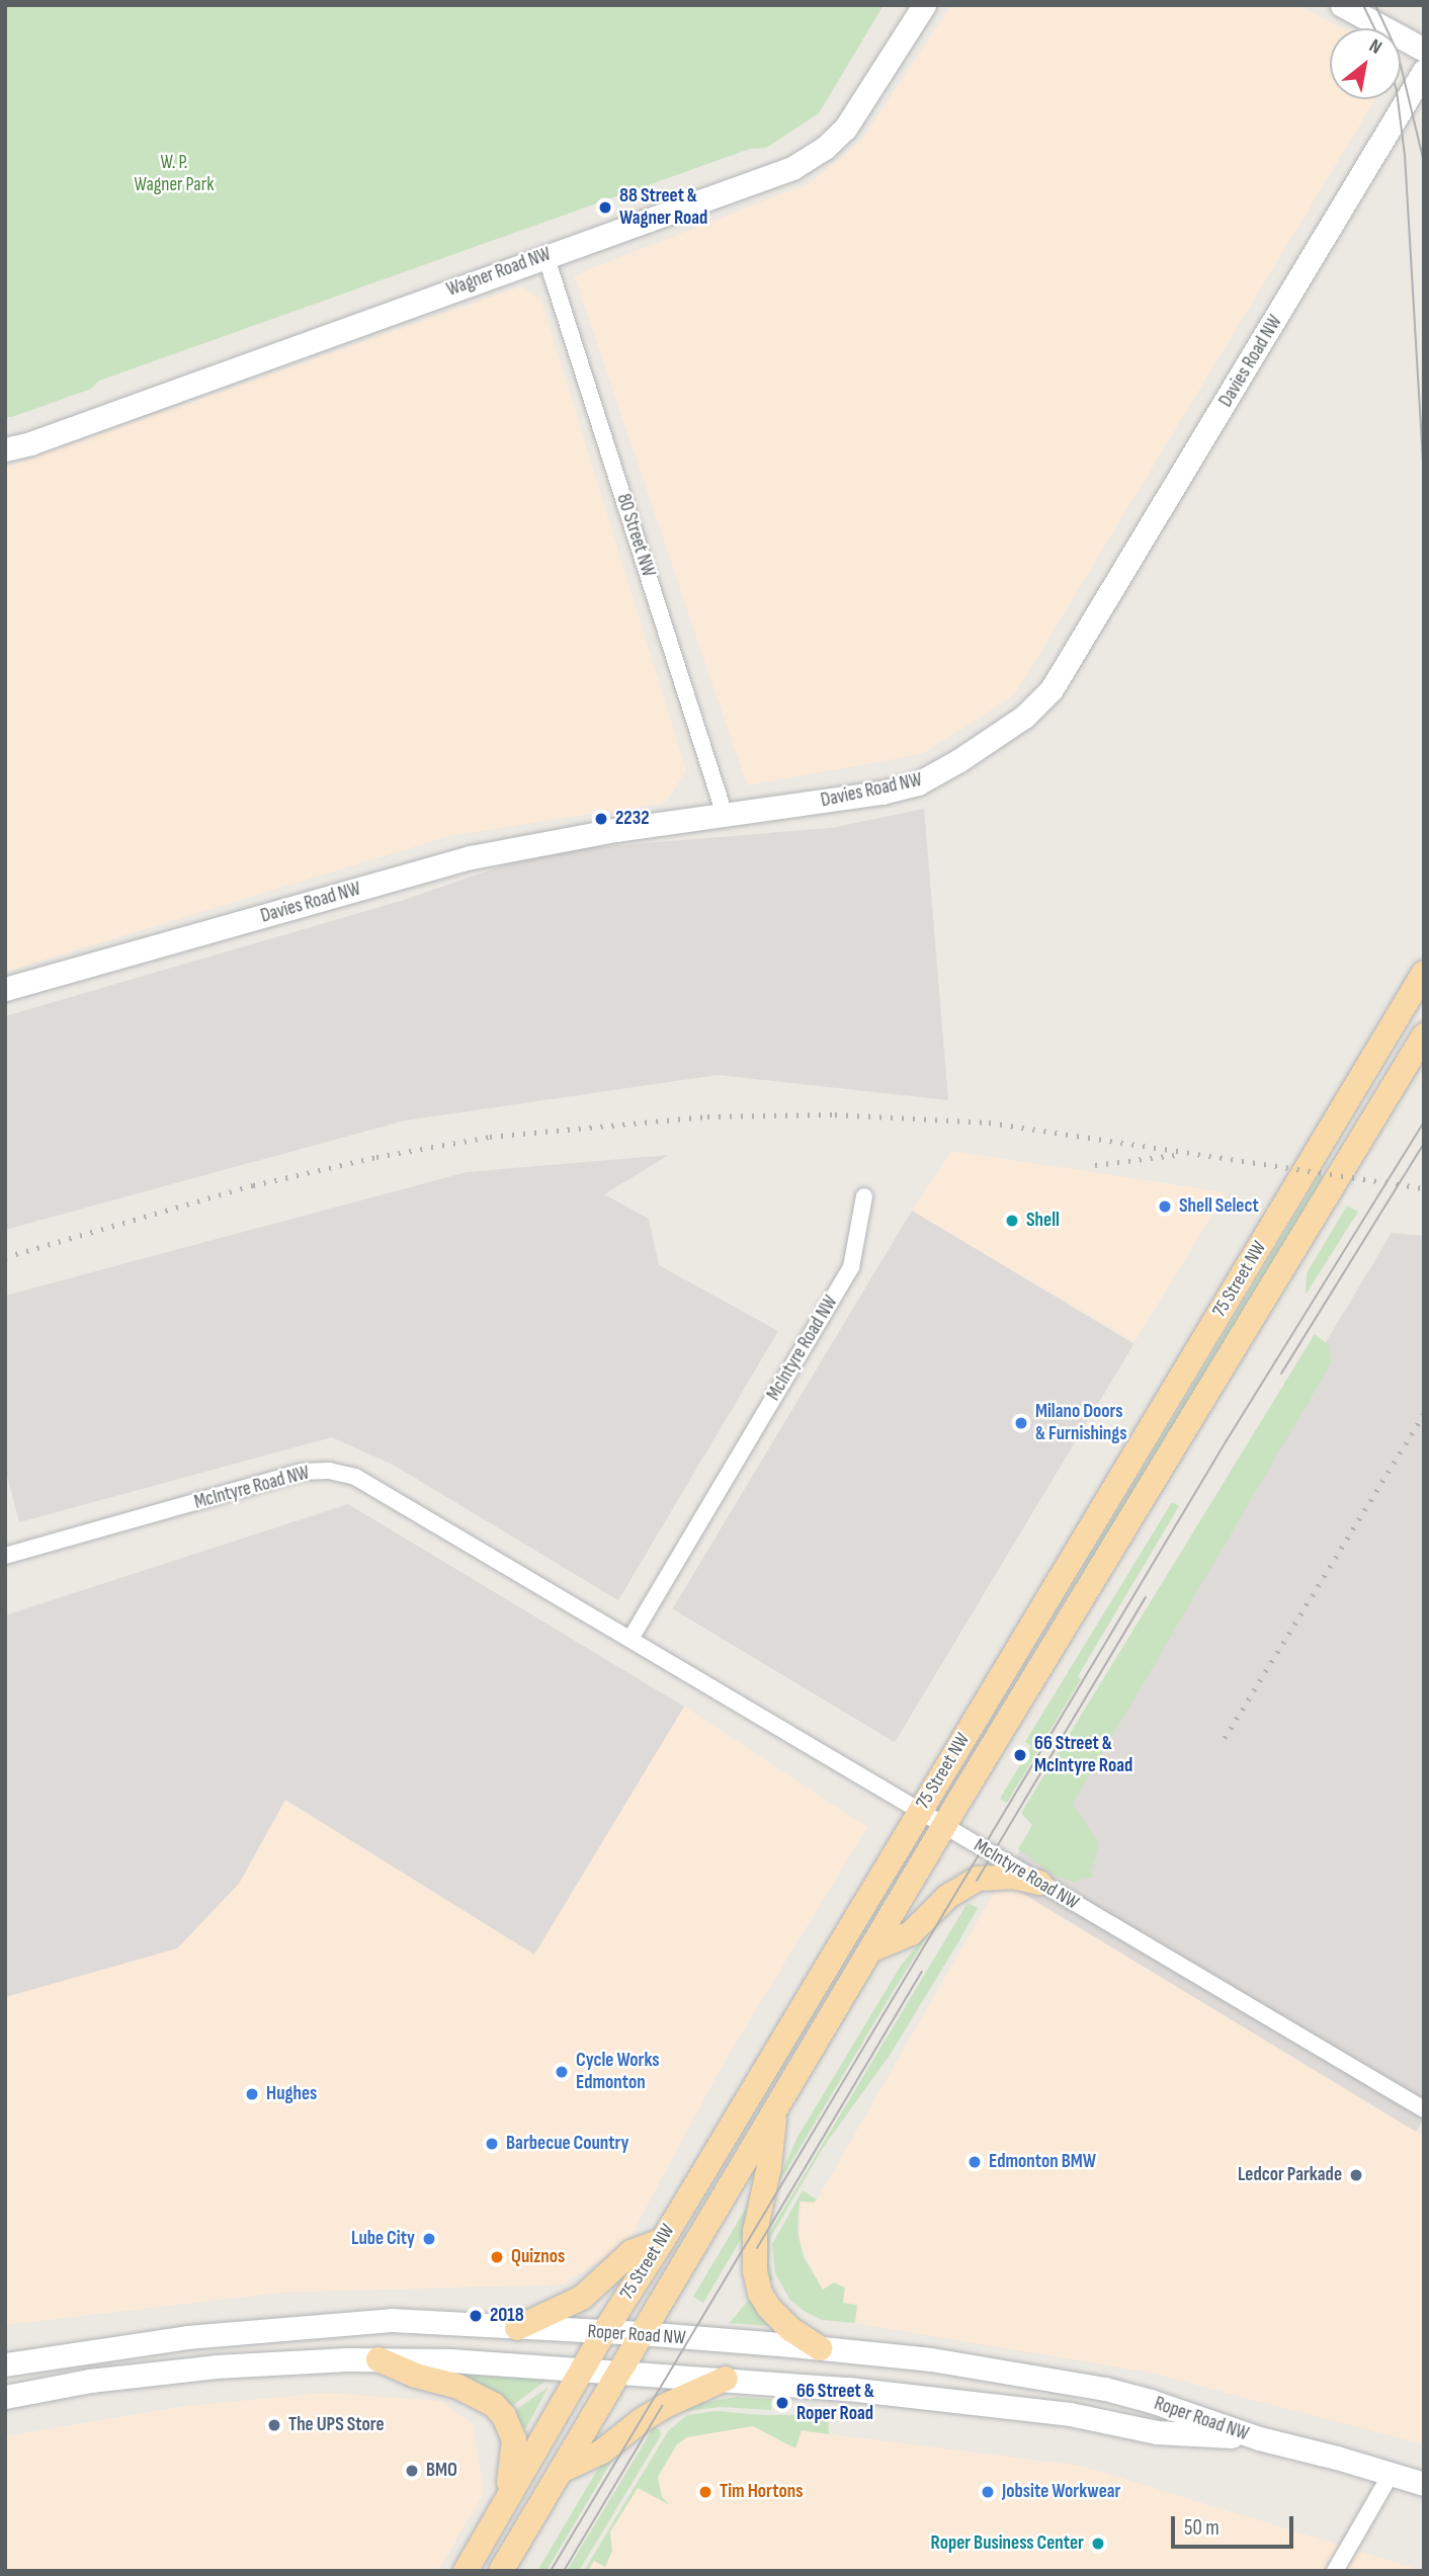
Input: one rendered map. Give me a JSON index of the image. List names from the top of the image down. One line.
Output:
{"streets":{"main road":["75 Street NW"],"street":["Wagner Road NW","Davies Road NW","80 Street NW","McIntyre Road NW","Roper Road NW"]},"crossings":[["Wagner Road NW","80 Street NW"],["Davies Road NW","80 Street NW"],["75 Street NW","McIntyre Road NW"],["75 Street NW","Roper Road NW"]],"parks":["W. P. Wagner Park"],"places":["88 Street & Wagner Road","2232","Shell Select","Shell","Milano Doors & Furnishings","66 Street & McIntyre Road","Cycle Works Edmonton","Hughes","Barbecue Country","Edmonton BMW","Ledcor Parkade","Lube City","Quiznos","2018","66 Street & Roper Road","The UPS Store","BMO","Tim Hortons","Jobsite Workwear","Roper Business Center"],"scale_bar":"50 m","north":"top right"}
